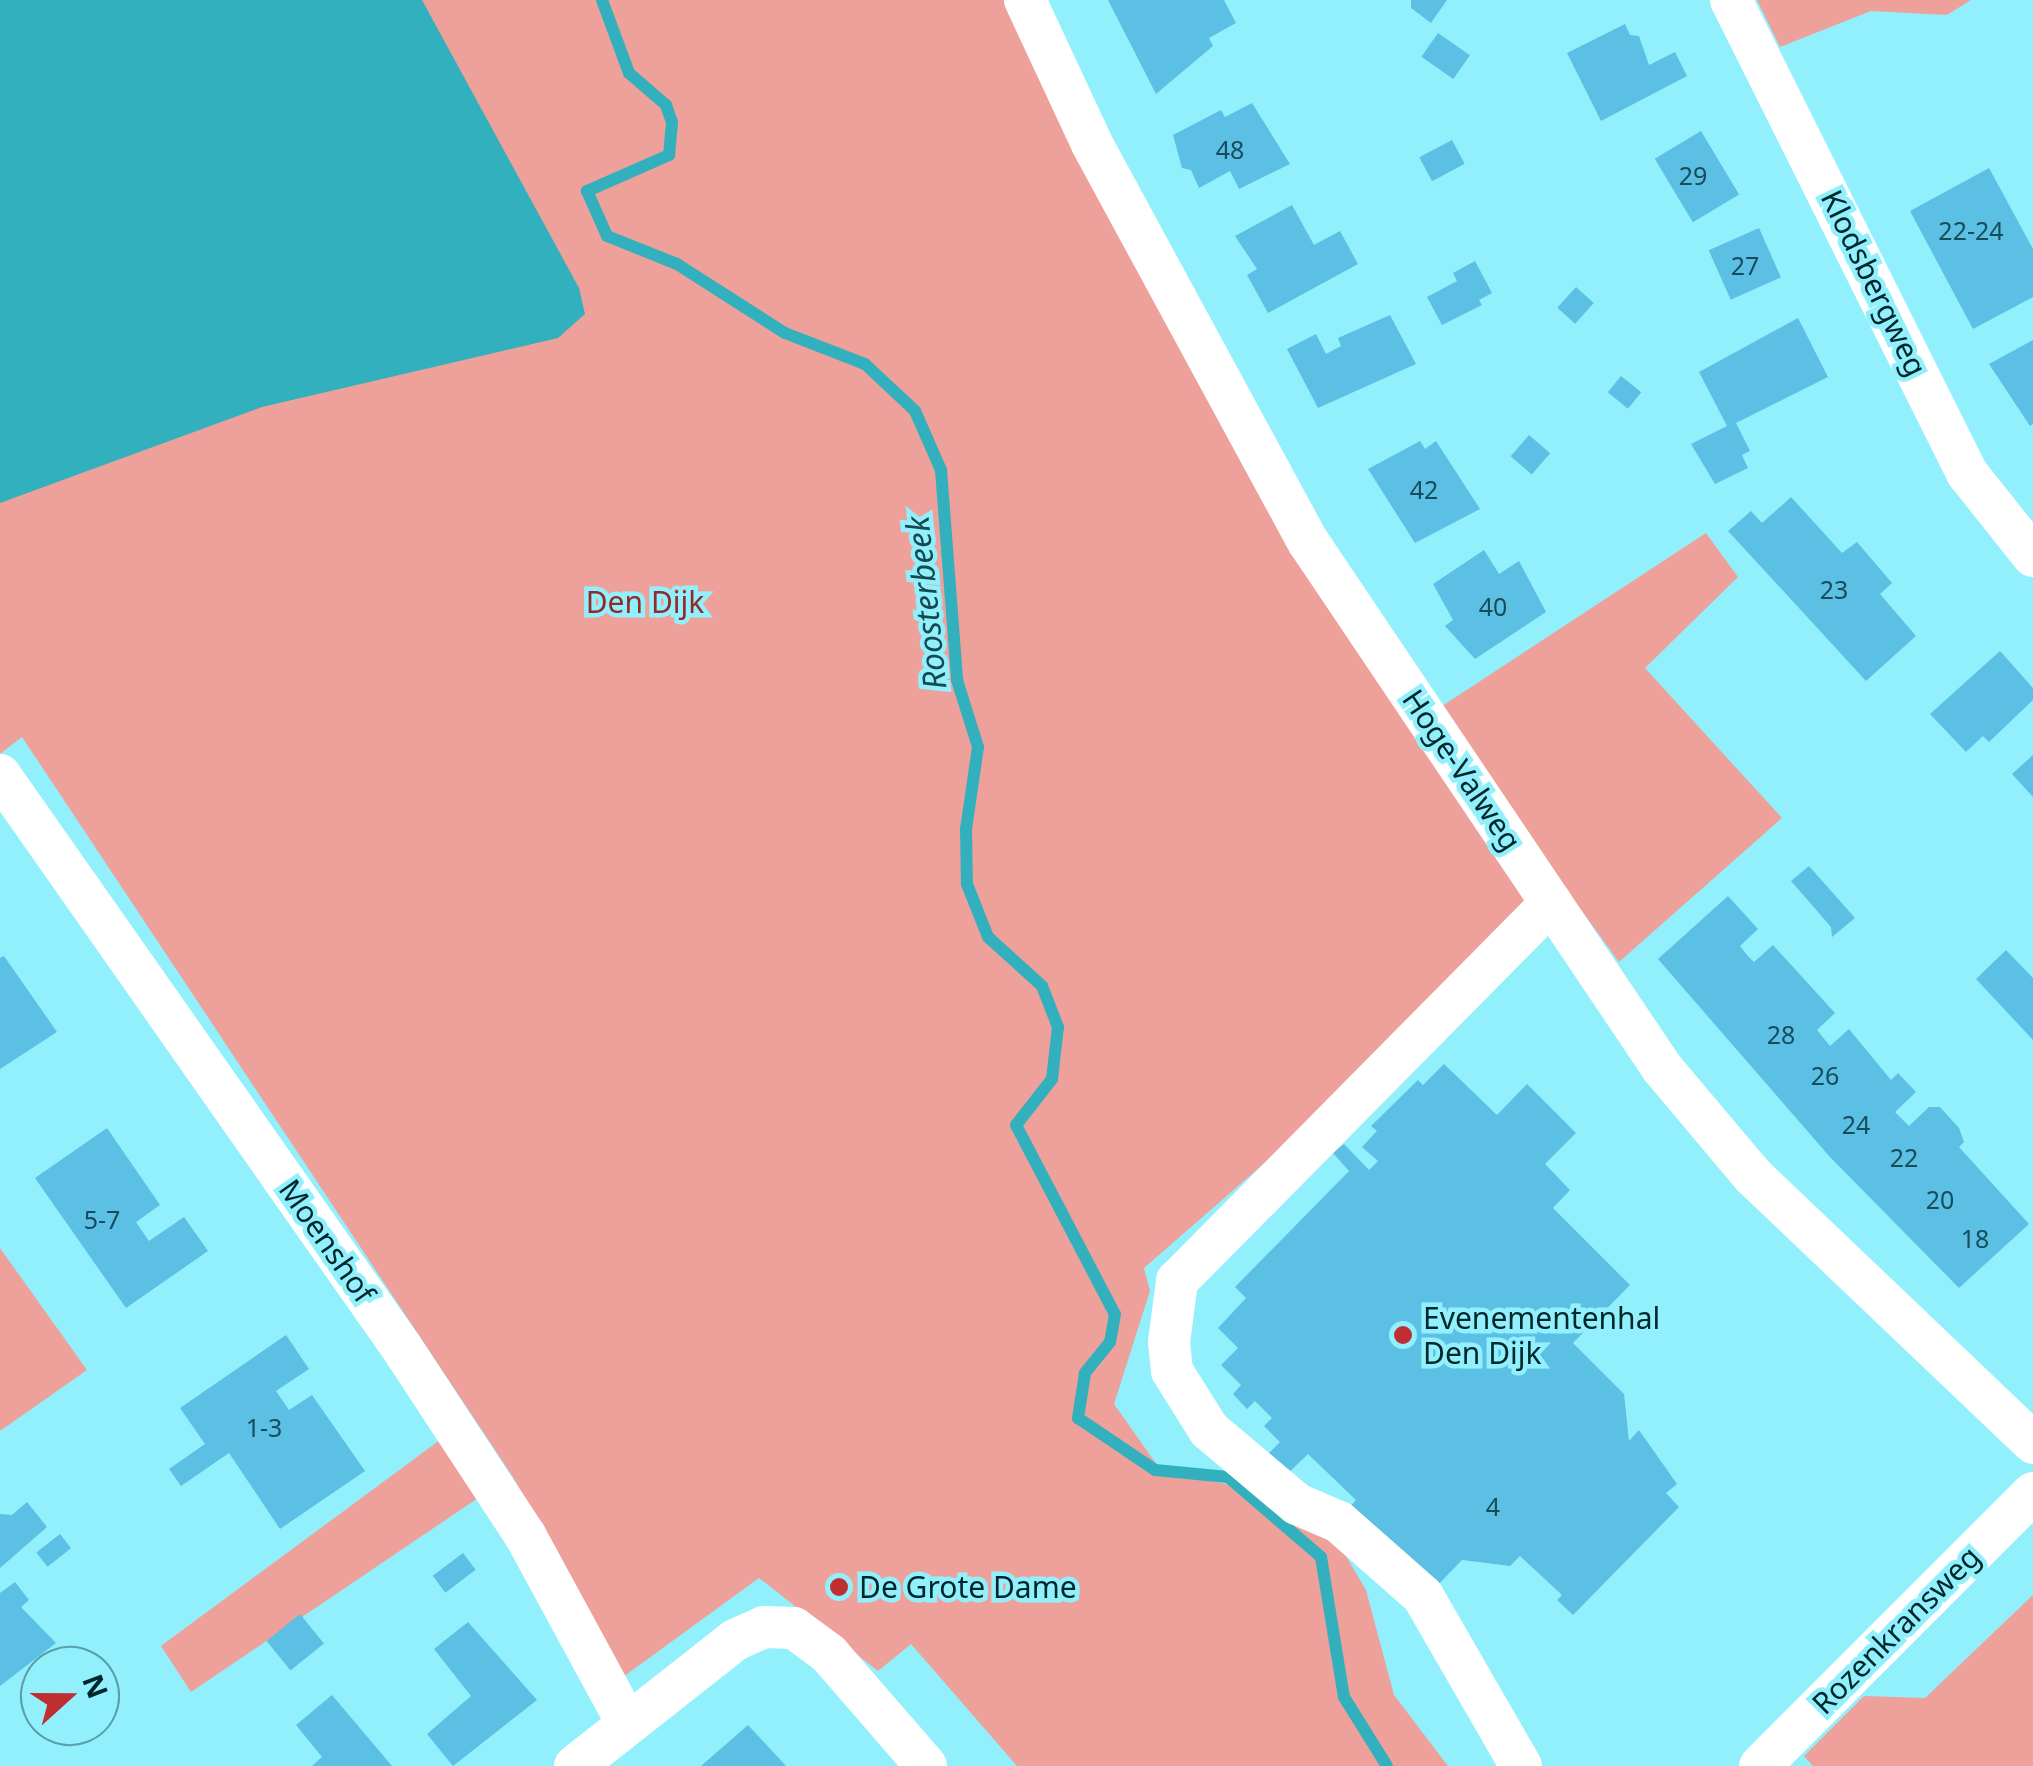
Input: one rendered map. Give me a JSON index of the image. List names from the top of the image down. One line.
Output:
{"streets":{"street":["Klodsbergweg","Hoge-Valweg","Moenshof","Rozenkransweg"]},"water":["Roosterbeek"],"parks":["Den Dijk"],"places":["Evenementenhal Den Dijk","De Grote Dame"],"house_numbers":["48","29","22-24","27","42","23","40","28","26","24","22","20","5-7","18","1-3","4"],"north":"right"}
